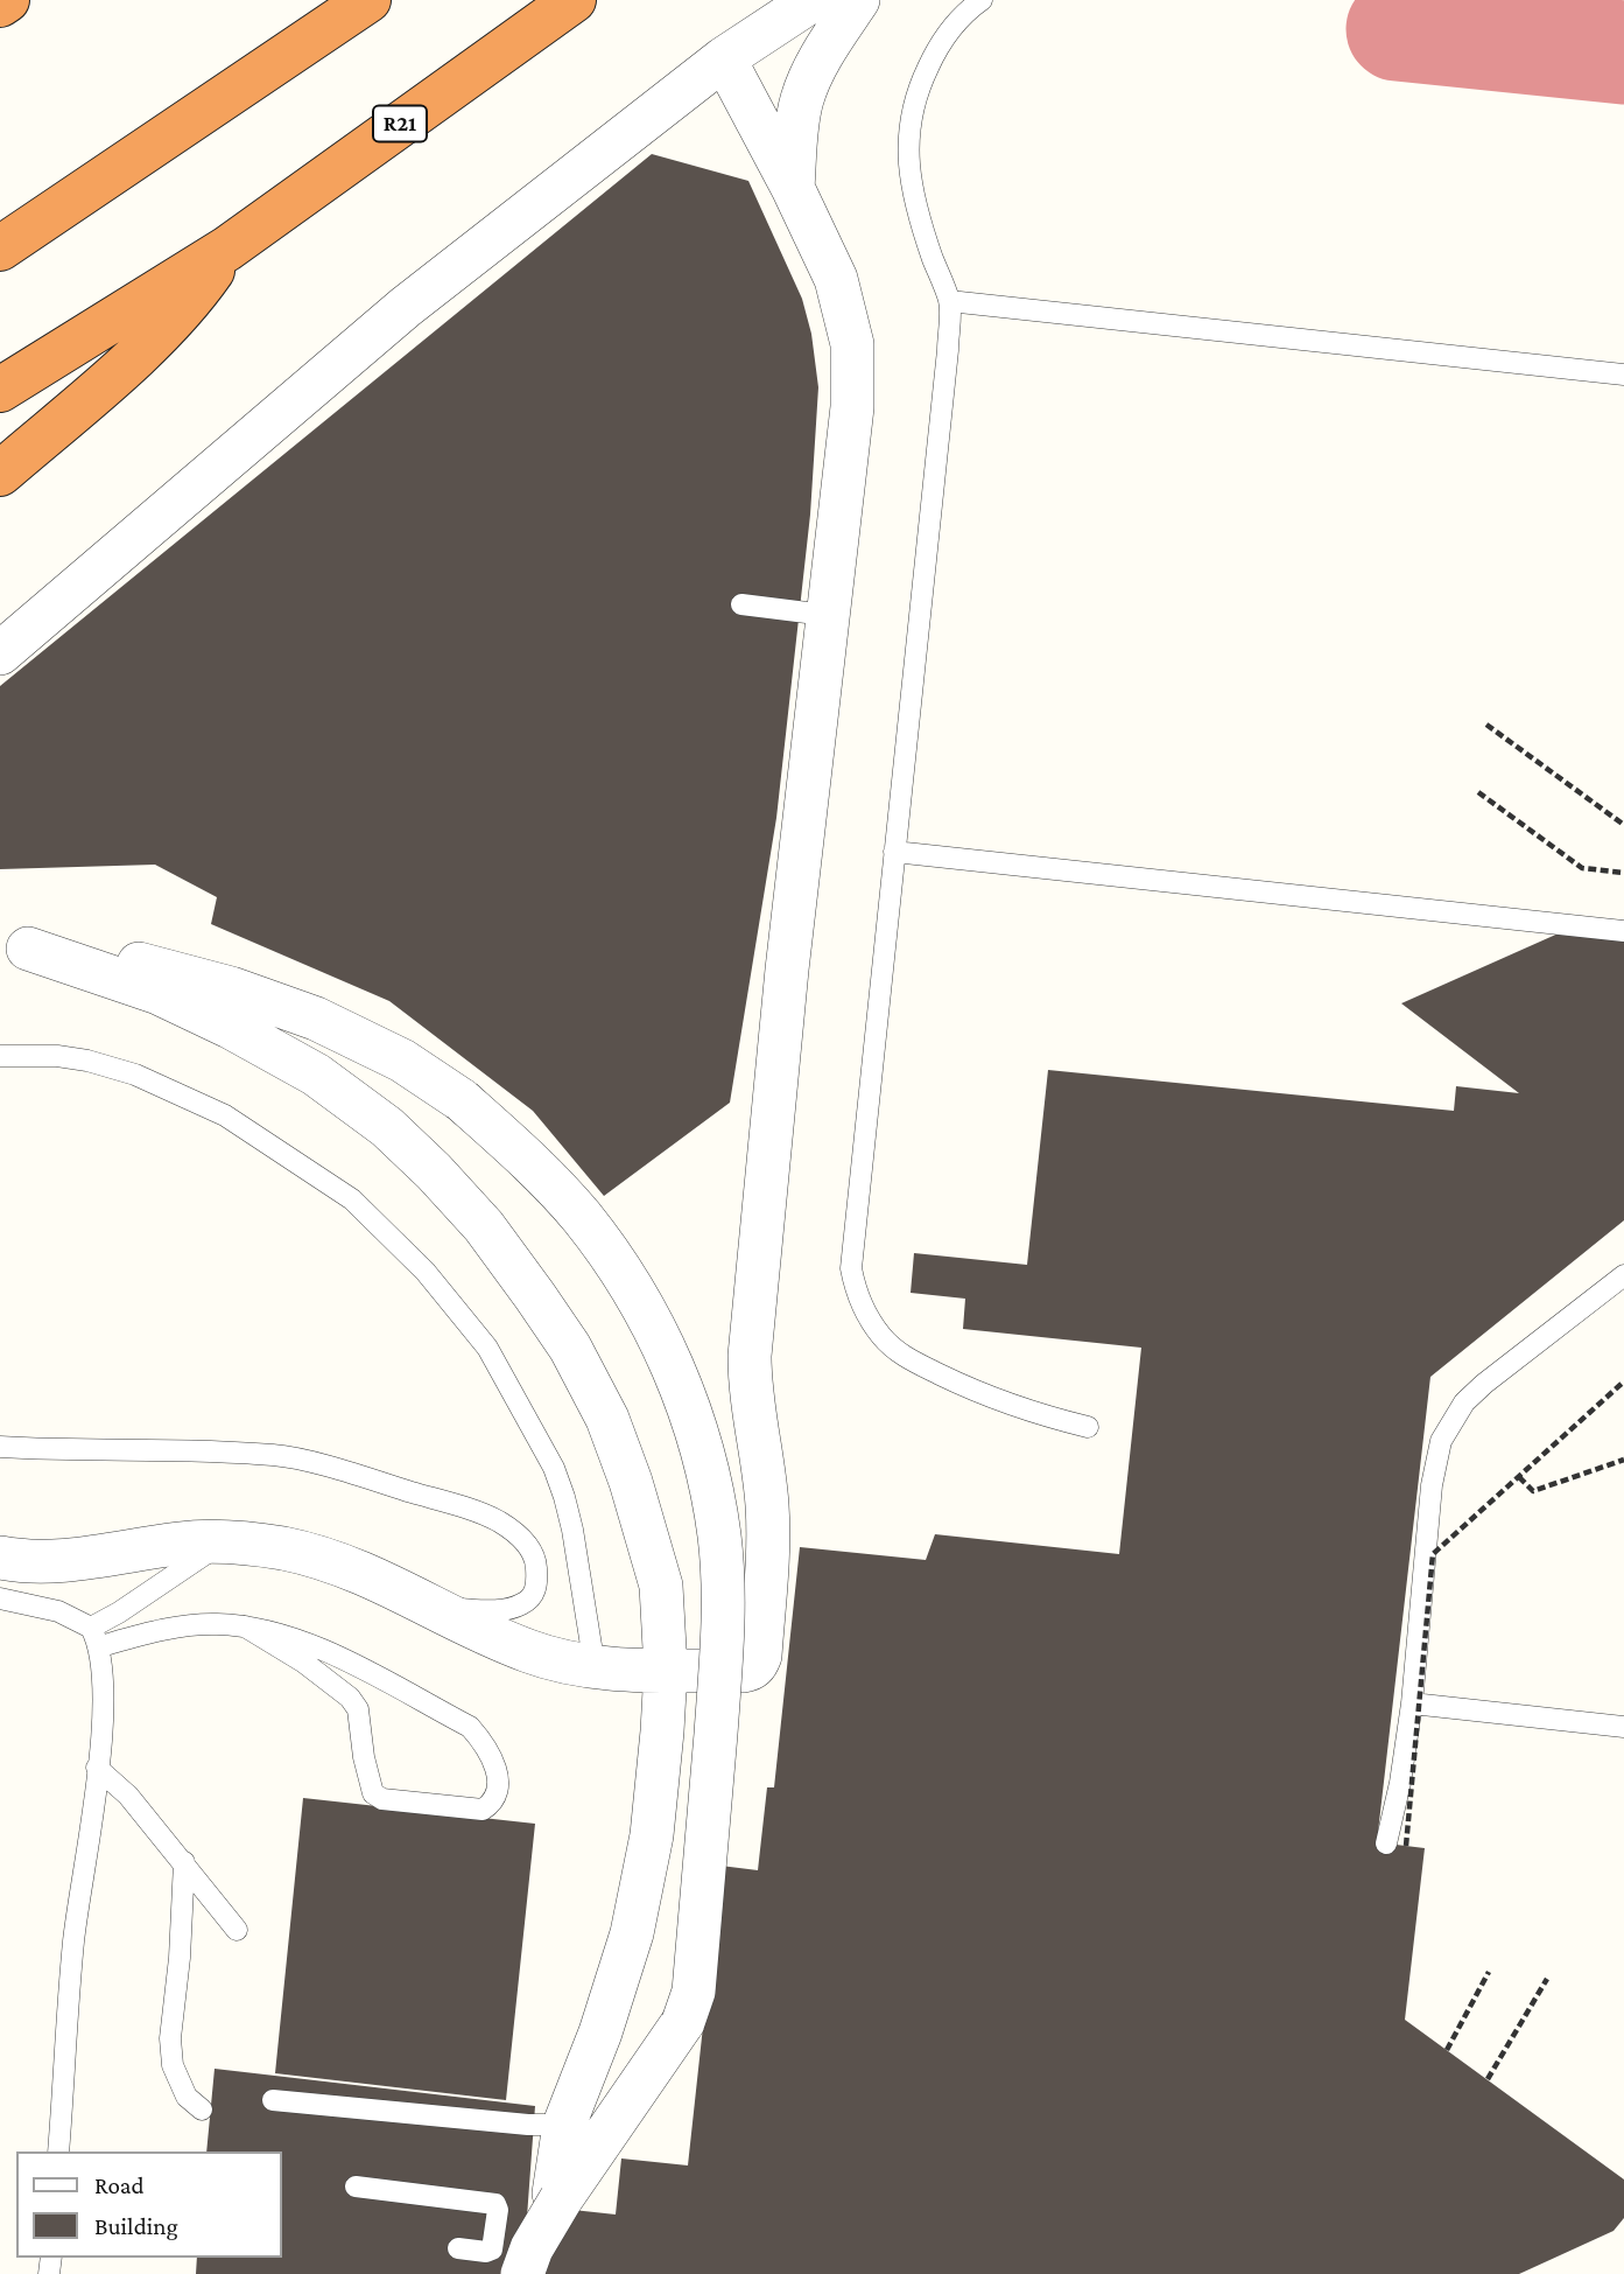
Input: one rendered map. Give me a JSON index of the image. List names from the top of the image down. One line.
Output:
{"streets":{"highway":["R21"]},"legend":["Road","Building"]}
